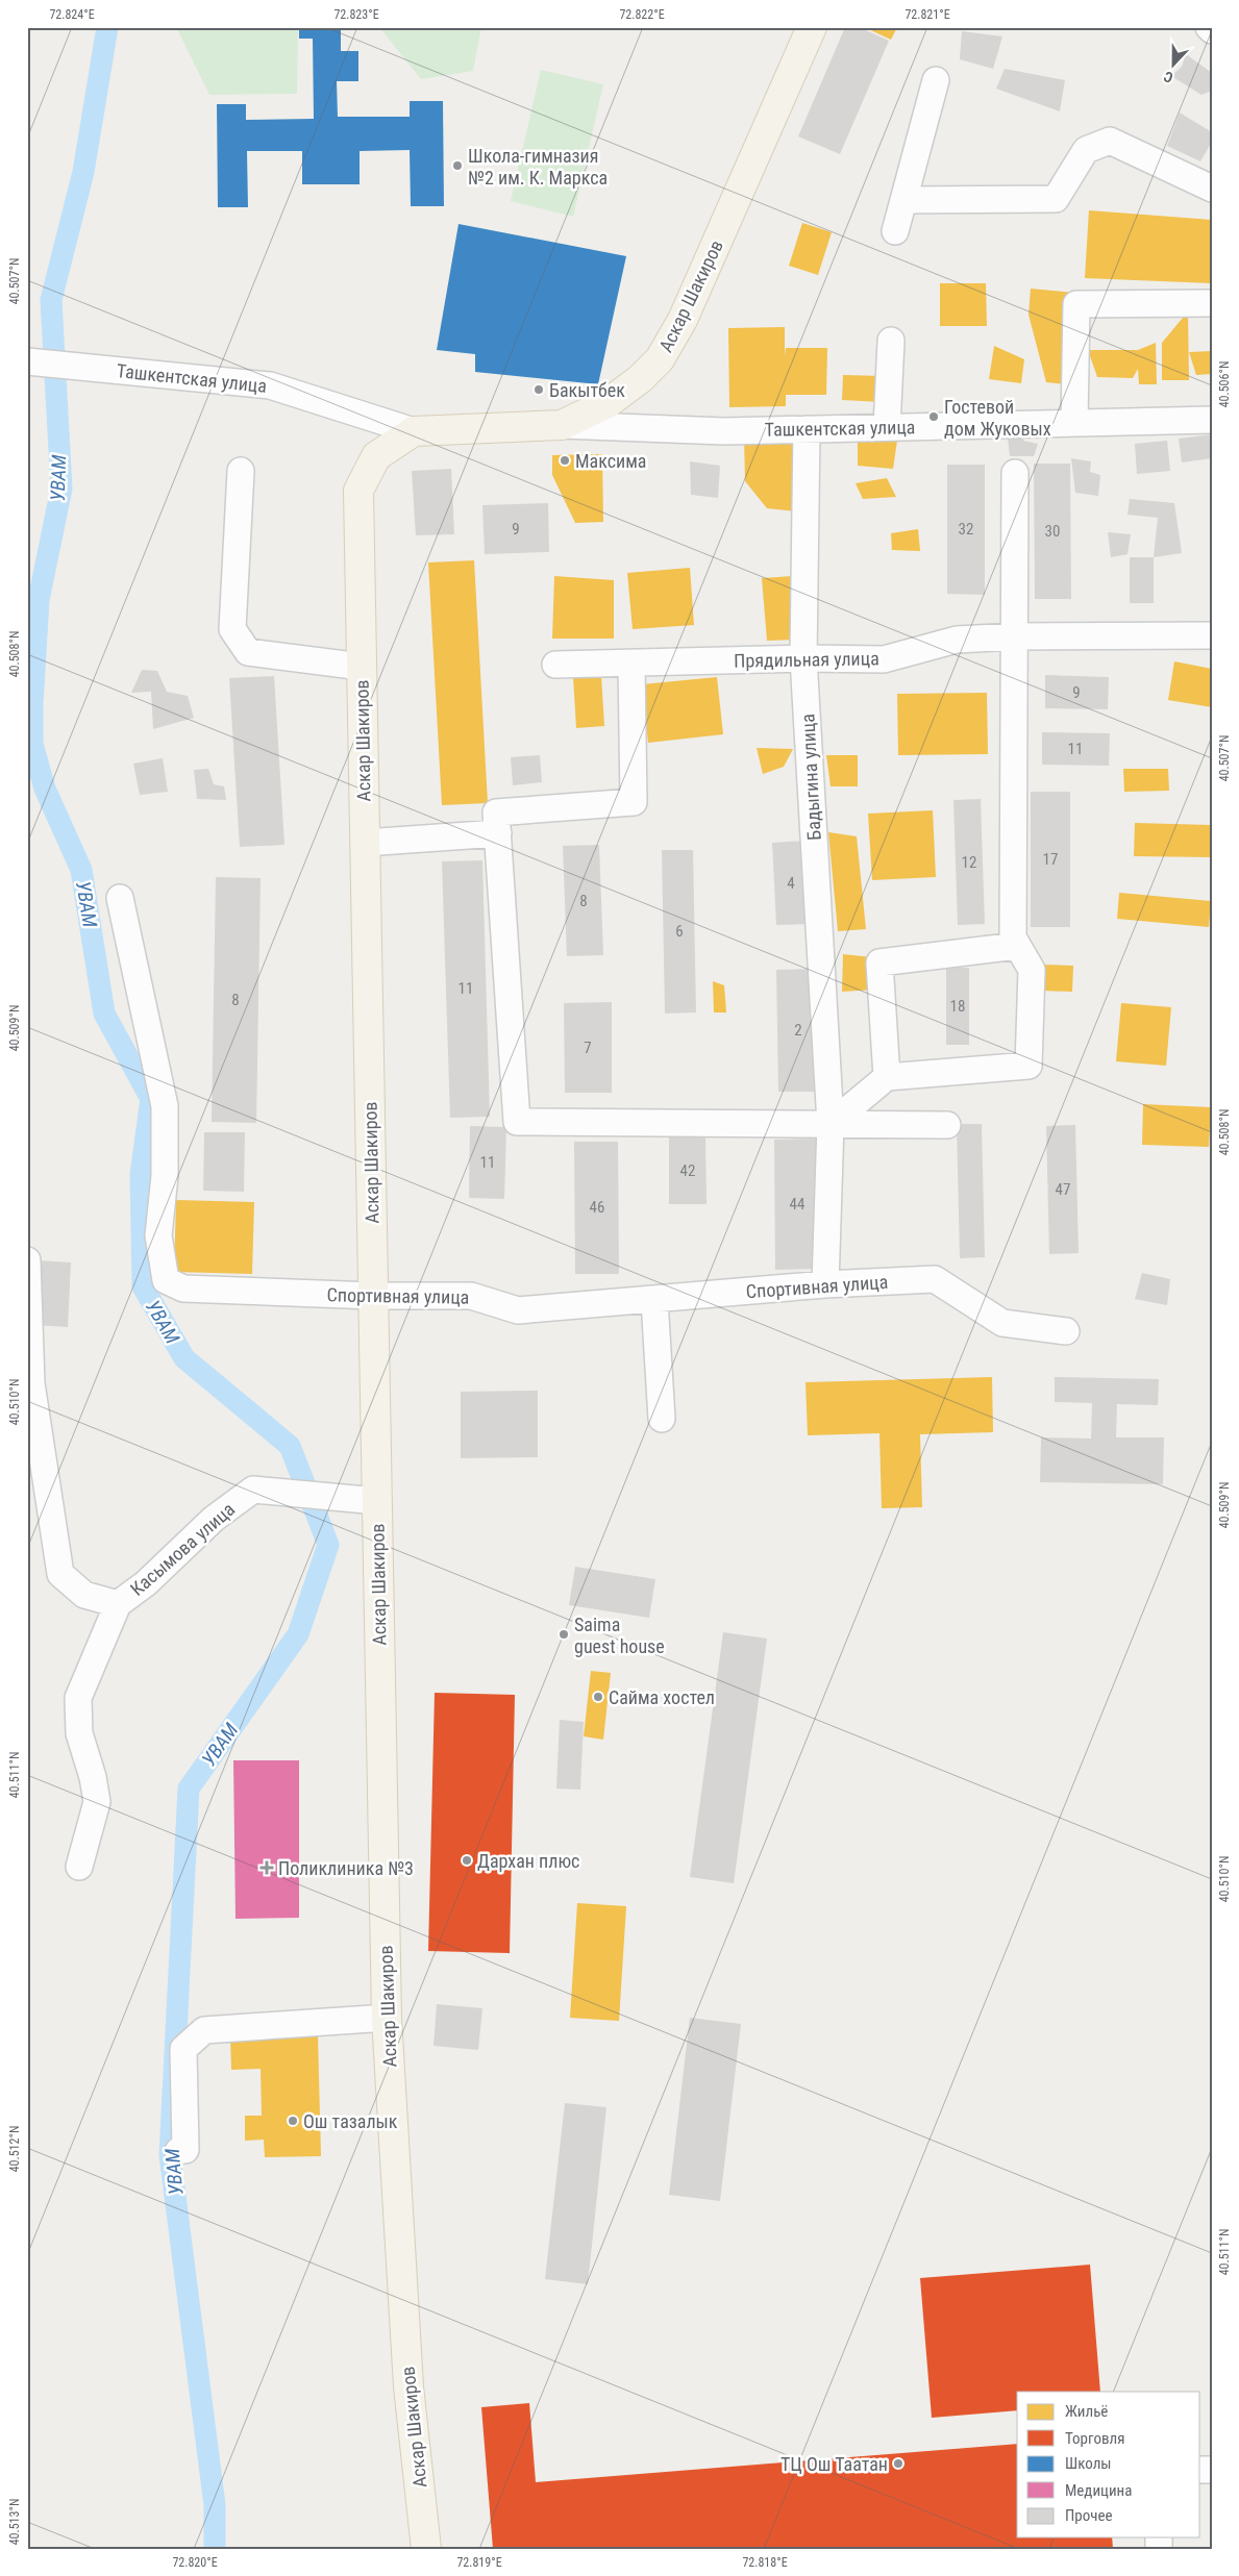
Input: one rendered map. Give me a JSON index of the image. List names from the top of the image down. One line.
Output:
{"streets":{"main road":["Аскар Шакиров"],"street":["Ташкентская улица","Прядильная улица","Бадыгина улица","Спортивная улица","Касымова улица"]},"crossings":[["Аскар Шакиров","Ташкентская улица"],["Аскар Шакиров","Спортивная улица"],["Аскар Шакиров","Касымова улица"],["Ташкентская улица","Бадыгина улица"],["Прядильная улица","Бадыгина улица"],["Бадыгина улица","Спортивная улица"]],"water":["УВАМ"],"places":{"other":["Школа-гимназия №2 им. К. Маркса","Бакытбек","Гостевой дом Жуковых","Максима","Saima guest house","Сайма хостел","Дархан плюс","Ош тазалык","ТЦ Ош Таатан"],"health":["Поликлиника №3"]},"house_numbers":["9","32","30","9","11","17","12","4","8","6","11","8","18","2","7","11","42","47","44","46"],"legend":["Жильё","Торговля","Школы","Медицина","Прочее"],"north":"bottom","coordinates":["72.824°E","72.823°E","72.822°E","72.821°E","40.507°N","40.506°N","40.508°N","40.509°N","40.510°N","40.511°N","40.512°N","40.513°N","72.820°E","72.819°E","72.818°E"]}
